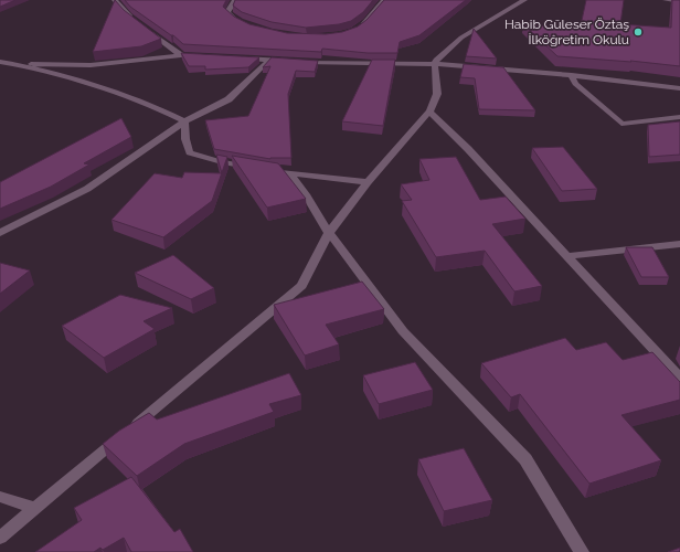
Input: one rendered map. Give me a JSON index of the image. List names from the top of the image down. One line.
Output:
{"places":["Habib Güleser Öztaş İlköğretim Okulu"]}
